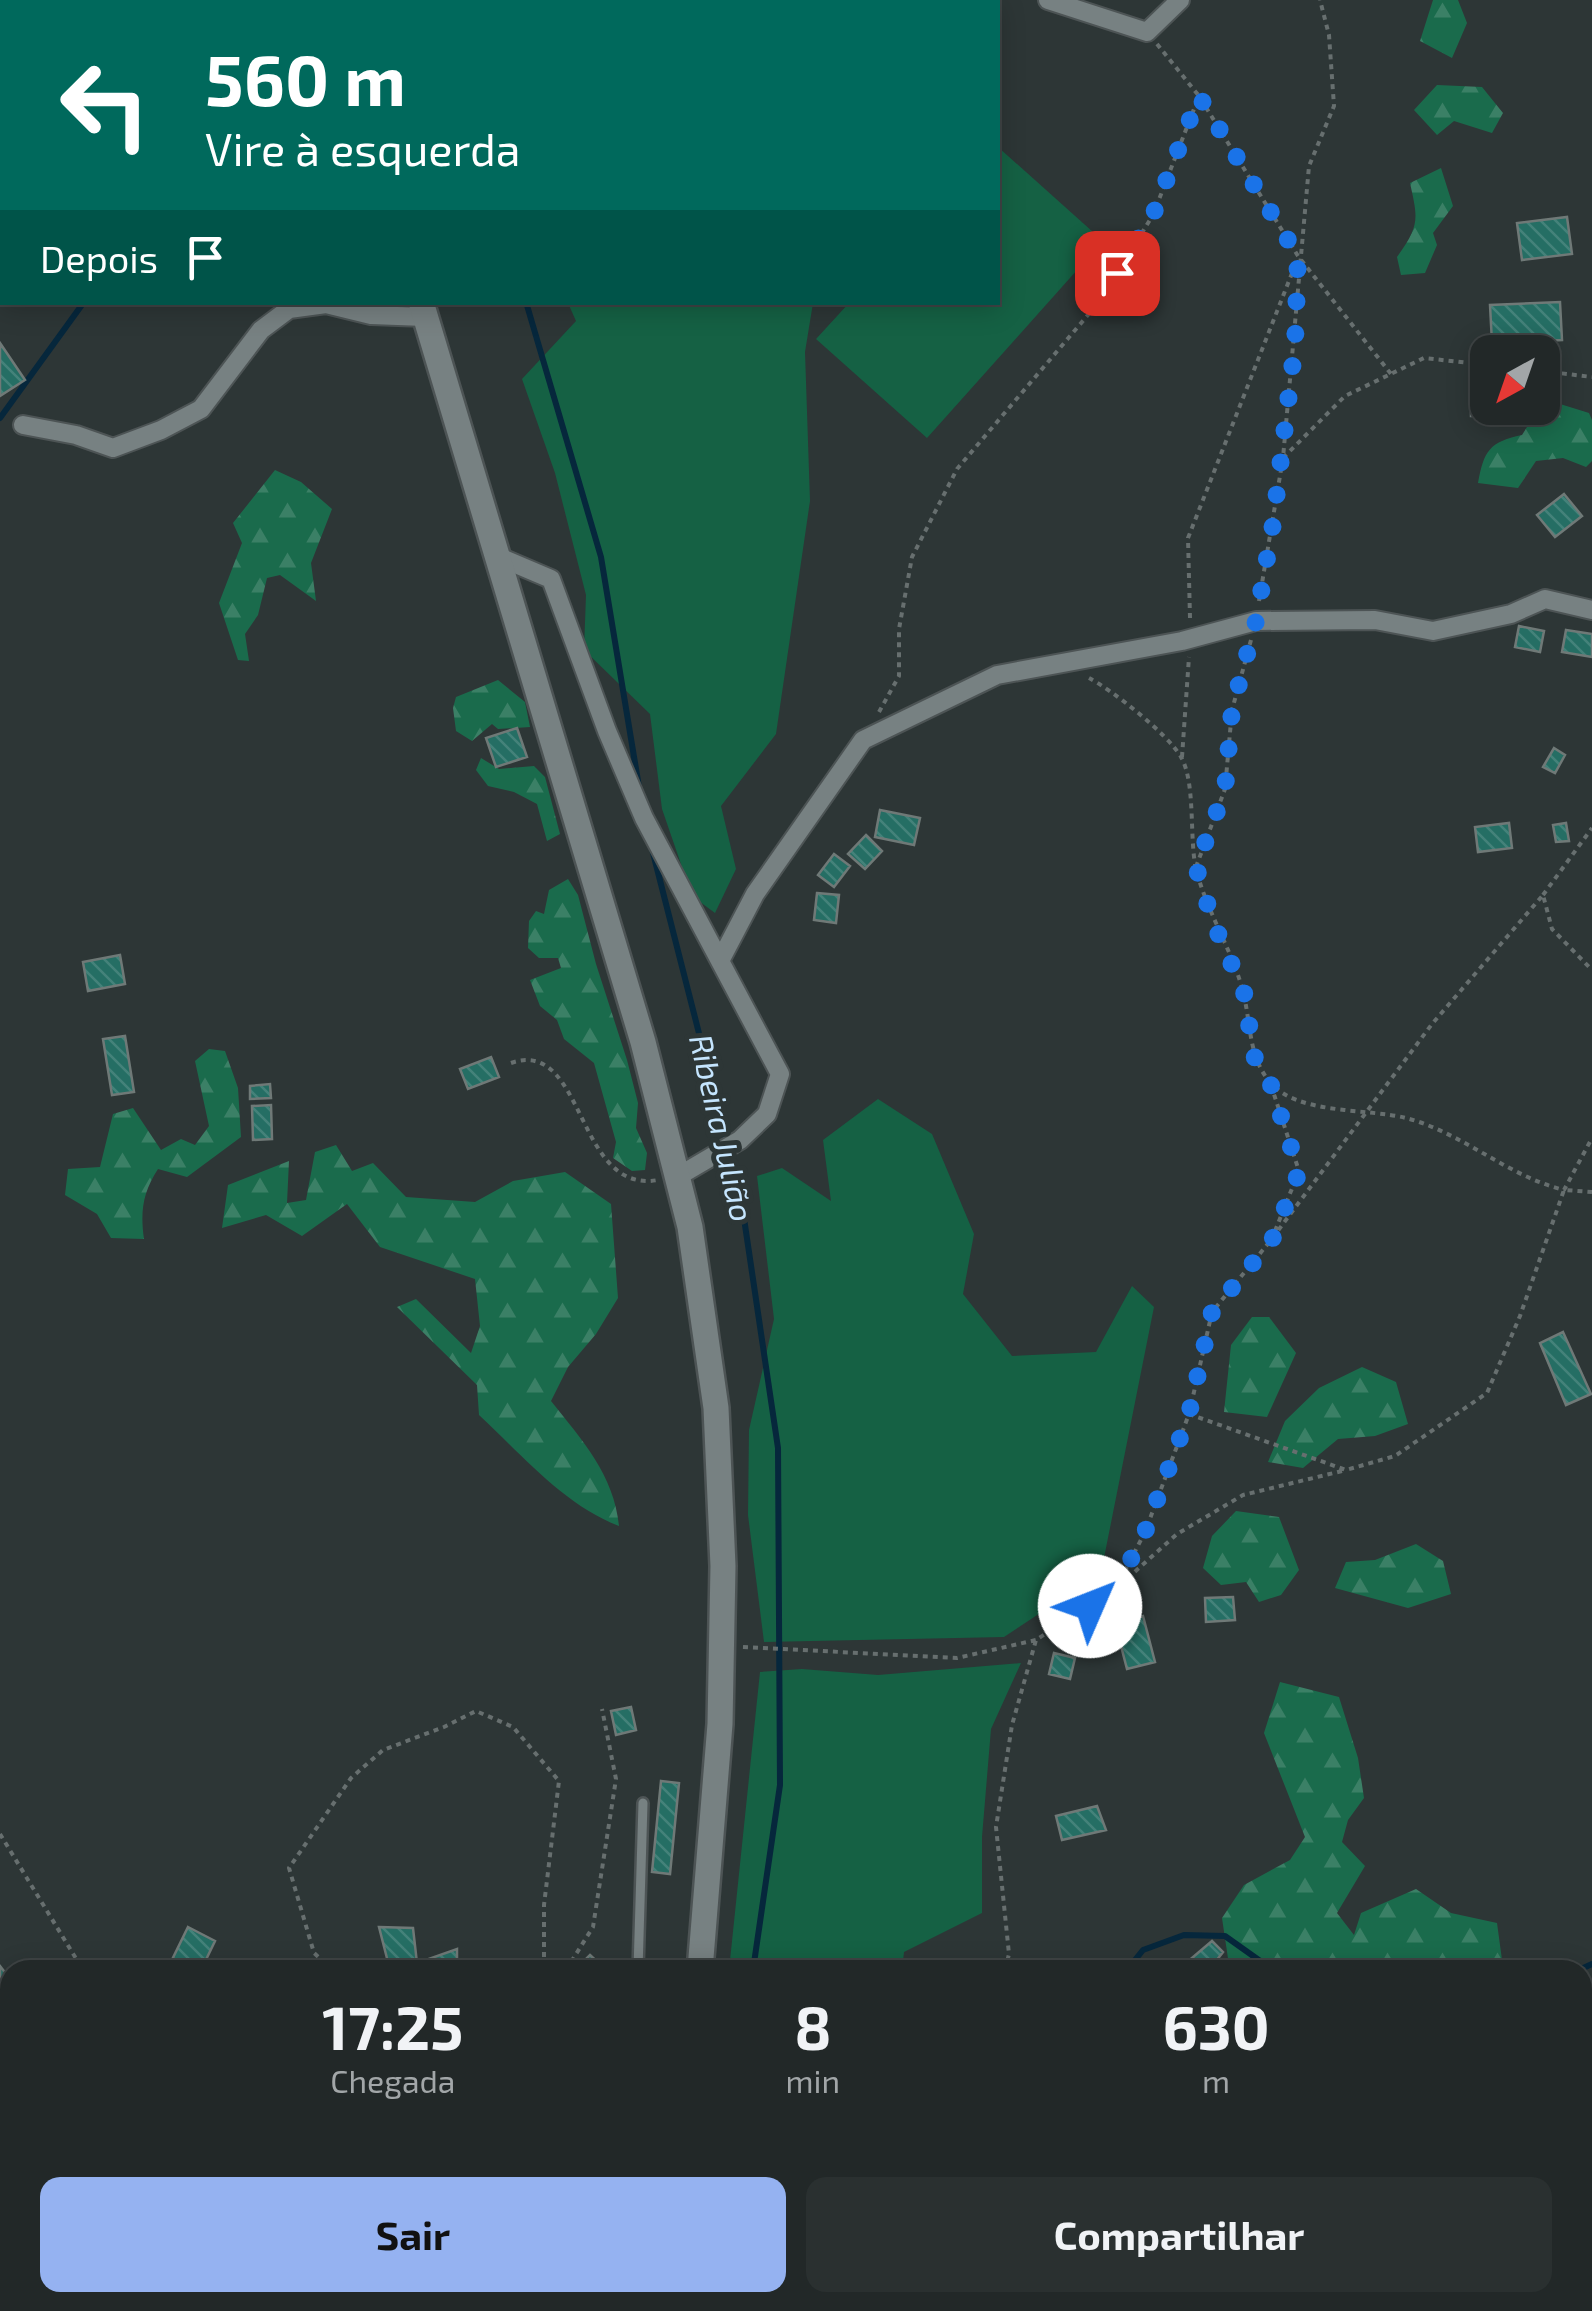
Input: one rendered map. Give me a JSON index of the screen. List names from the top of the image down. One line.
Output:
{"water":["Ribeira Julião"],"north":"bottom left","page":{"turn":["560 m","Vire à esquerda"],"then":"Depois","eta":["17:25","Chegada","8","min","630","m"],"buttons":["Sair","Compartilhar"]}}
